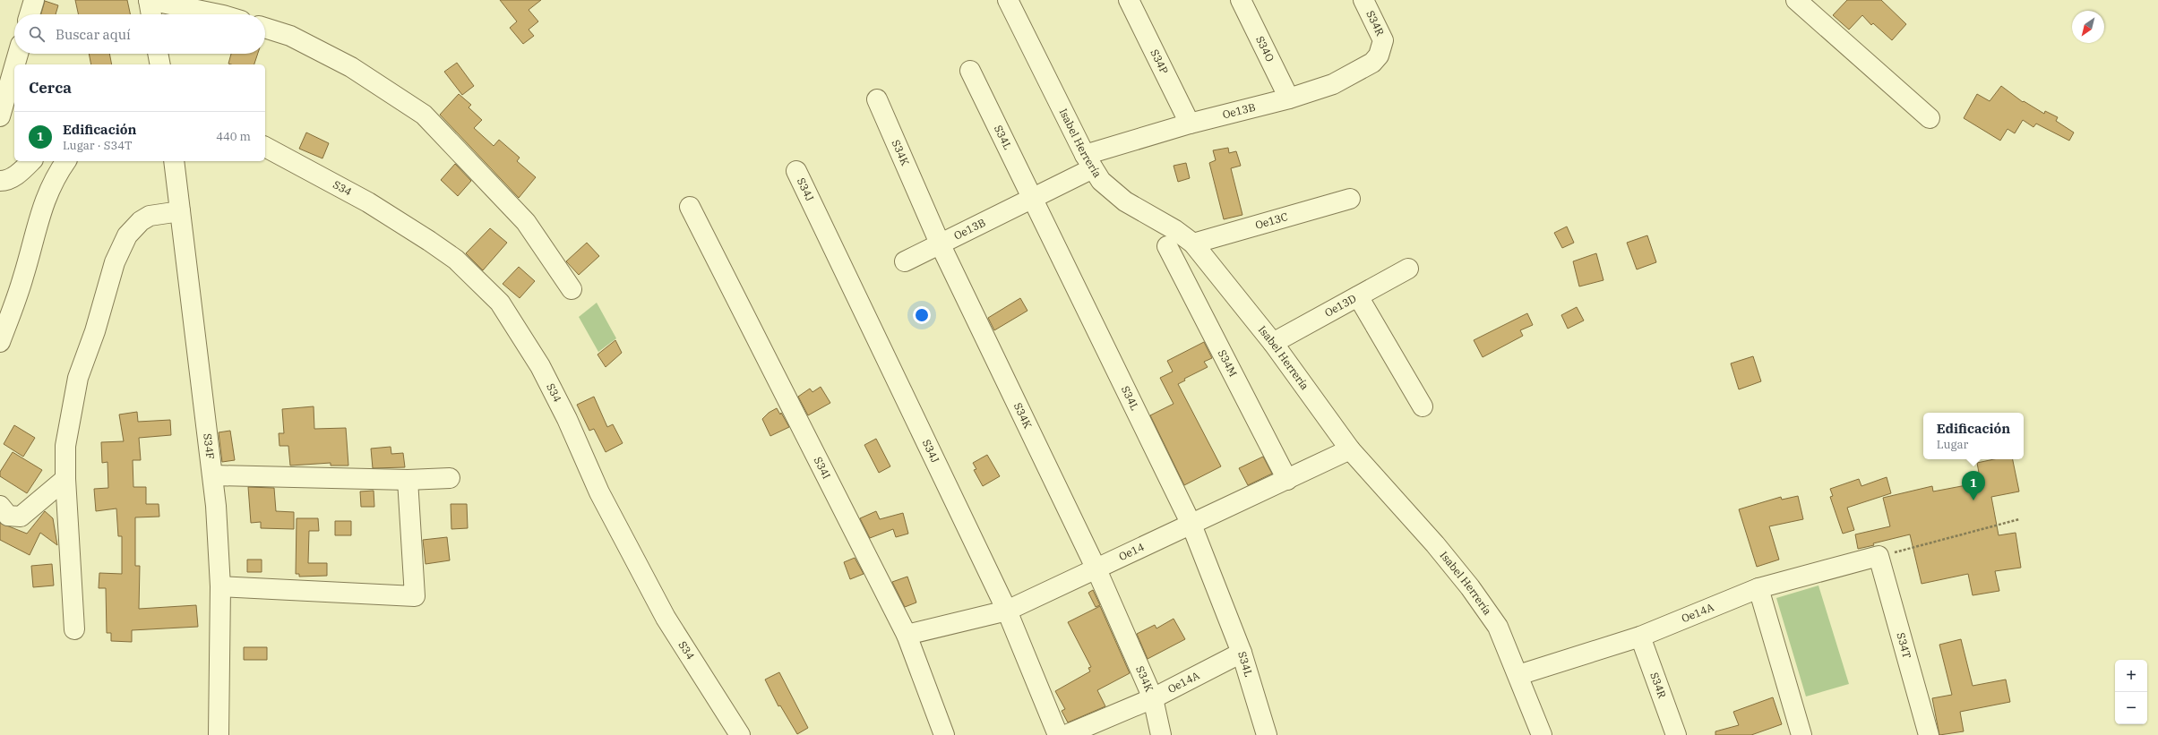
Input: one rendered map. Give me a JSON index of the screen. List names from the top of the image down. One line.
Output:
{"streets":{"street":["S34R","S34O","S34P","Oe13B","S34L","Isabel Herrería","S34K","S34","S34J","Oe13C","Oe13D","S34M","S34F","S34I","Oe14","Oe14A","S34T"]},"crossings":[["S34R","Oe13B"],["S34R","Oe14A"],["S34O","Oe13B"],["S34P","Oe13B"],["Oe13B","S34L"],["Oe13B","Isabel Herrería"],["Oe13B","S34K"],["S34L","Oe14"],["S34L","Oe14A"],["Isabel Herrería","Oe13C"],["Isabel Herrería","Oe13D"],["Isabel Herrería","Oe14"],["Isabel Herrería","Oe14A"],["S34K","Oe14"],["S34K","Oe14A"],["S34J","Oe14"],["S34M","Oe14"],["S34I","Oe14"],["Oe14A","S34T"]],"north":"bottom left","page":{"search":"Buscar aquí","heading":"Cerca","list":[{"mark":"1","name":"Edificación","note":"Lugar · S34T","value":"440 m"}],"popup":["Edificación","Lugar"],"pins":"1","map_buttons":["+","−"]}}
